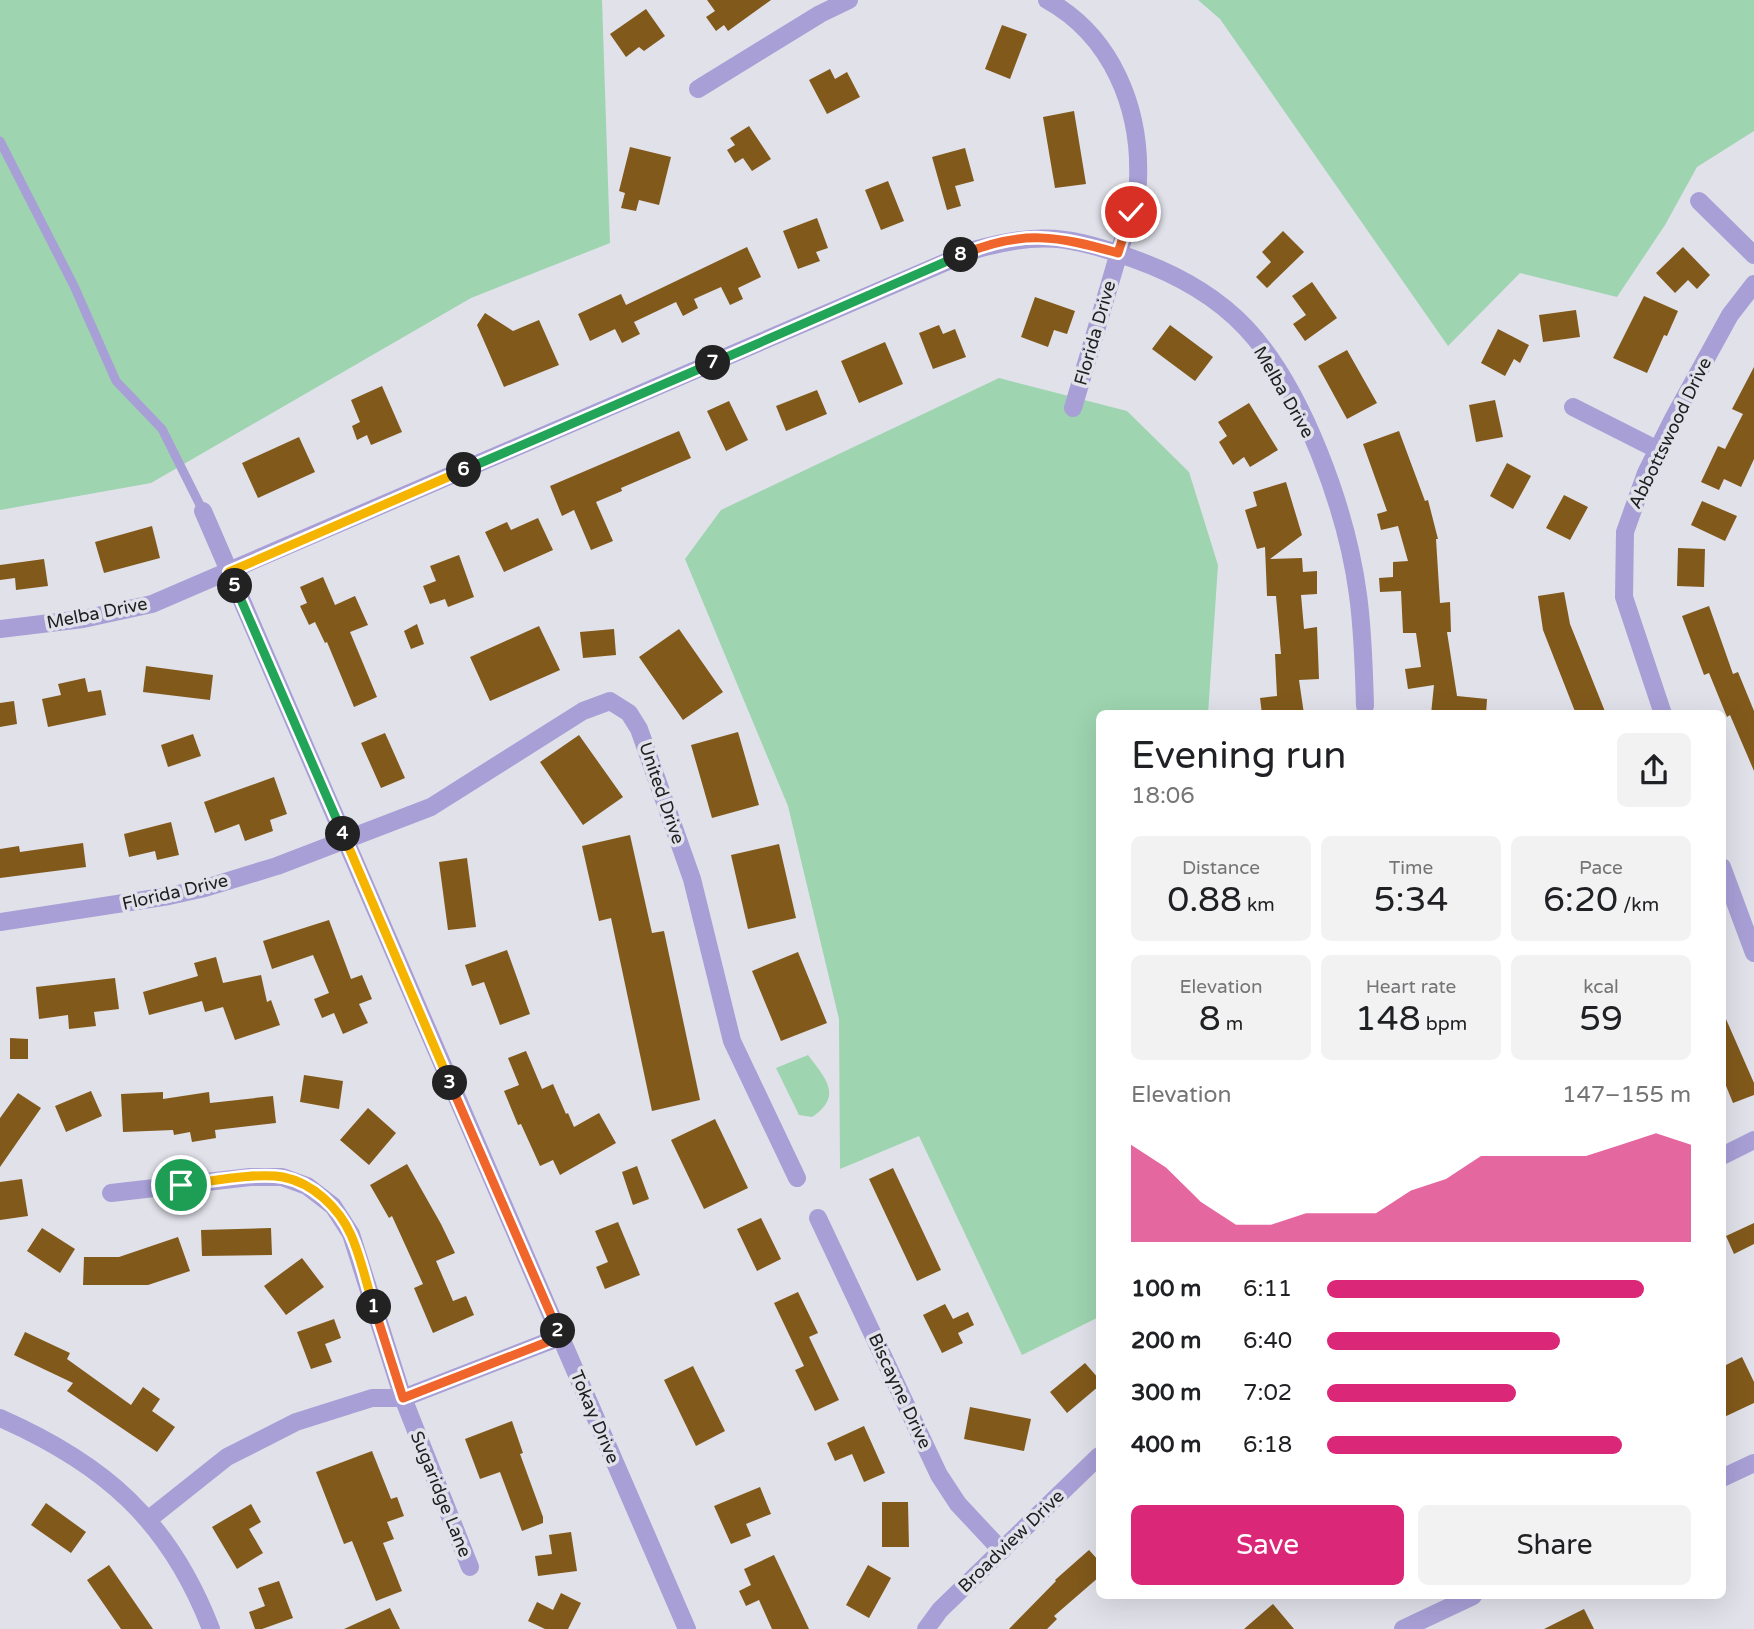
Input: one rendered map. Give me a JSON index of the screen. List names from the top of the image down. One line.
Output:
{"streets":{"street":["Florida Drive","Melba Drive","Abbottswood Drive","United Drive","Biscayne Drive","Tokay Drive","Sugaridge Lane","Broadview Drive"]},"crossings":[["Florida Drive","Melba Drive"],["Florida Drive","United Drive"],["Florida Drive","Tokay Drive"],["Melba Drive","Tokay Drive"],["United Drive","Tokay Drive"],["Biscayne Drive","Broadview Drive"]],"page":{"pins":["8","7","6","5","4","3","1","2"],"heading":["Evening run","18:06"],"stats":[["Distance","0.88 km"],["Time","5:34"],["Pace","6:20 /km"],["Elevation","8 m"],["Heart rate","148 bpm"],["kcal","59"]],"chart":["Elevation","147–155 m"],"list":[{"name":"100 m","note":"6:11"},{"name":"200 m","note":"6:40"},{"name":"300 m","note":"7:02"},{"name":"400 m","note":"6:18"}],"buttons":["Save","Share"]}}
